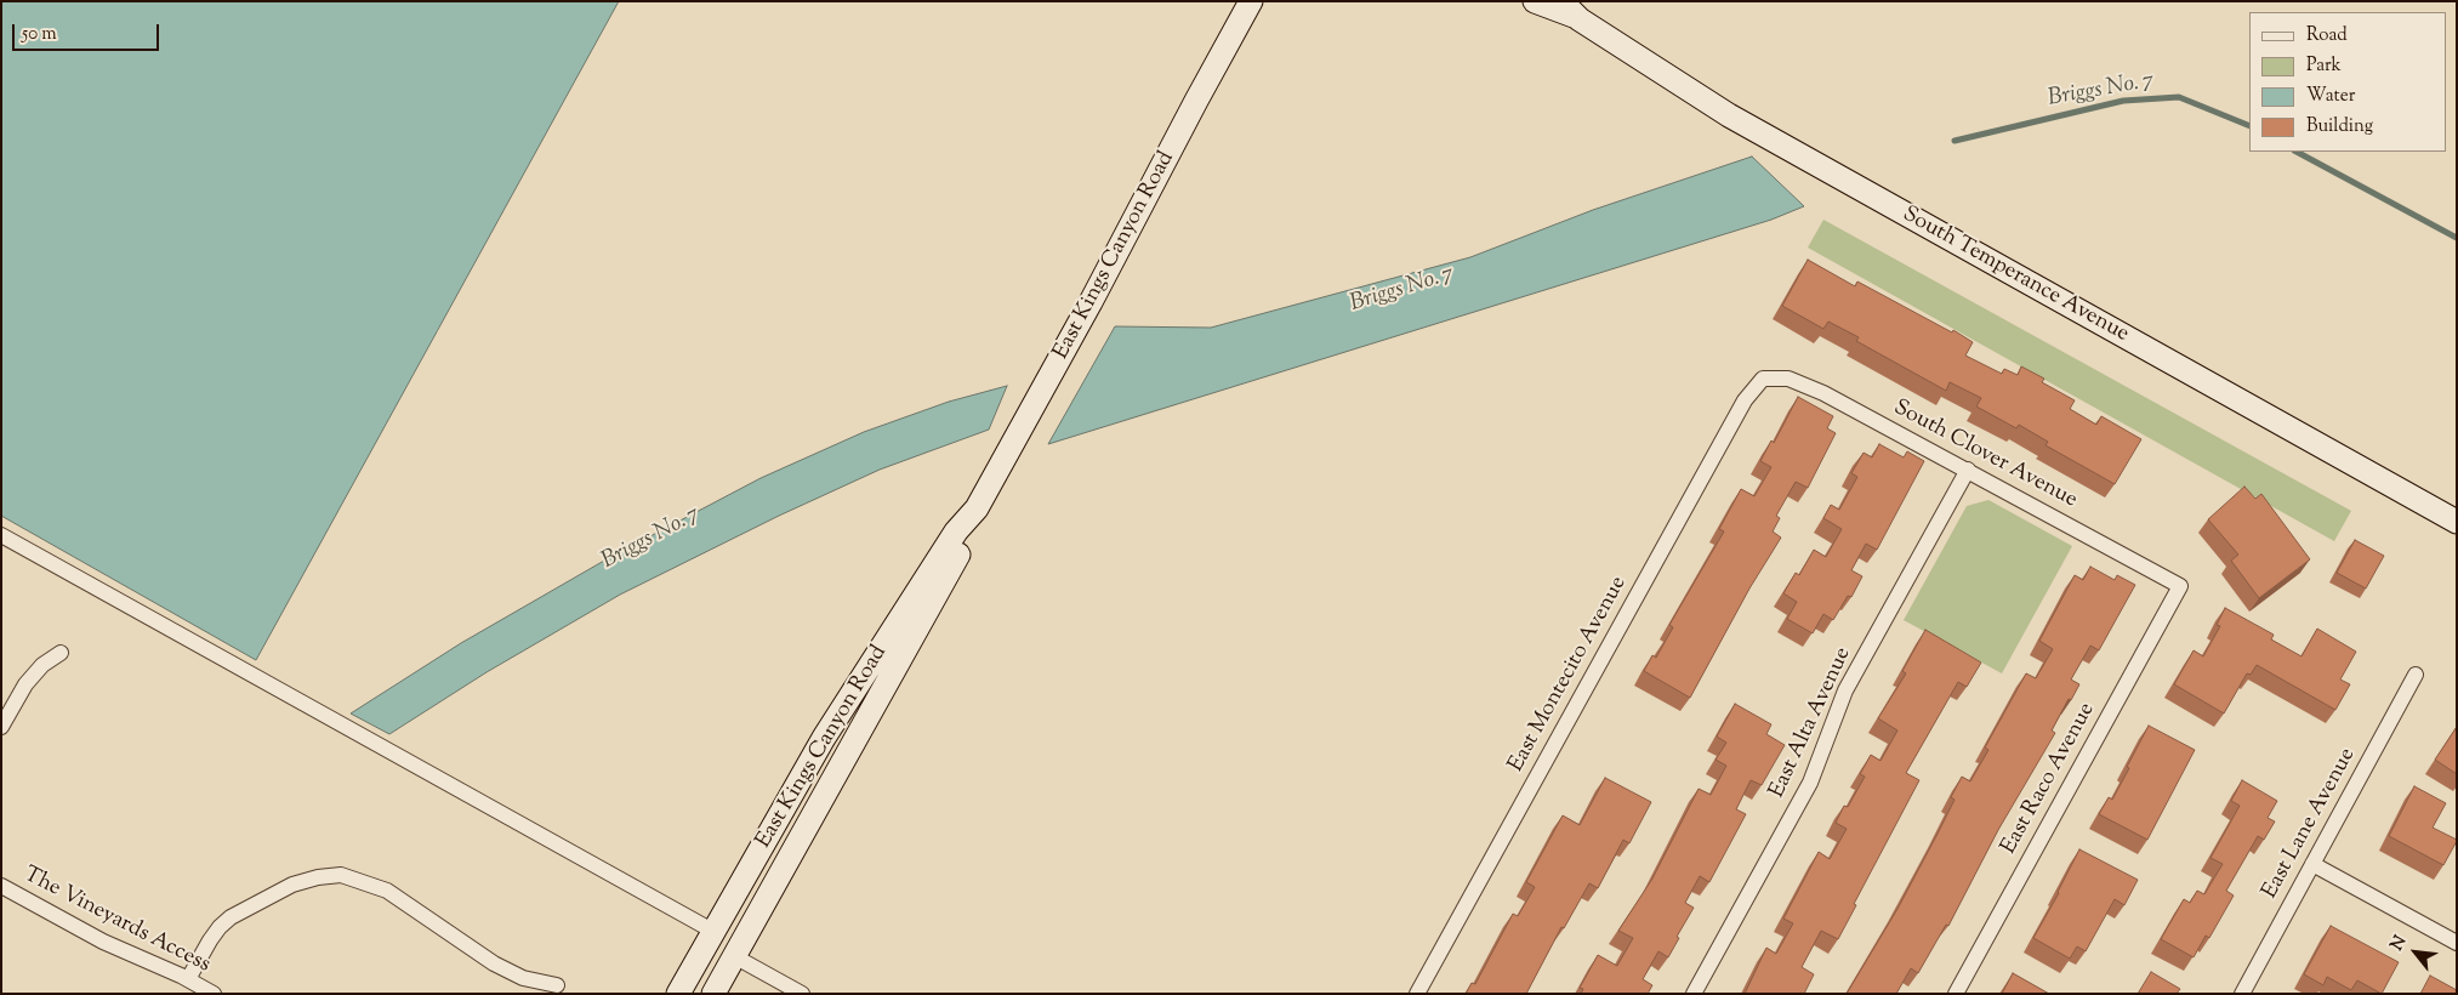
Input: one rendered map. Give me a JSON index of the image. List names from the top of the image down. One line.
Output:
{"streets":{"main road":["East Kings Canyon Road","South Temperance Avenue"],"street":["South Clover Avenue","East Montecito Avenue","East Alta Avenue","East Raco Avenue","East Lane Avenue","The Vineyards Access"]},"crossings":[["South Clover Avenue","East Montecito Avenue"],["South Clover Avenue","East Alta Avenue"],["South Clover Avenue","East Raco Avenue"]],"water":["Briggs No. 7"],"legend":["Road","Park","Water","Building"],"scale_bar":"50 m","north":"top left"}
